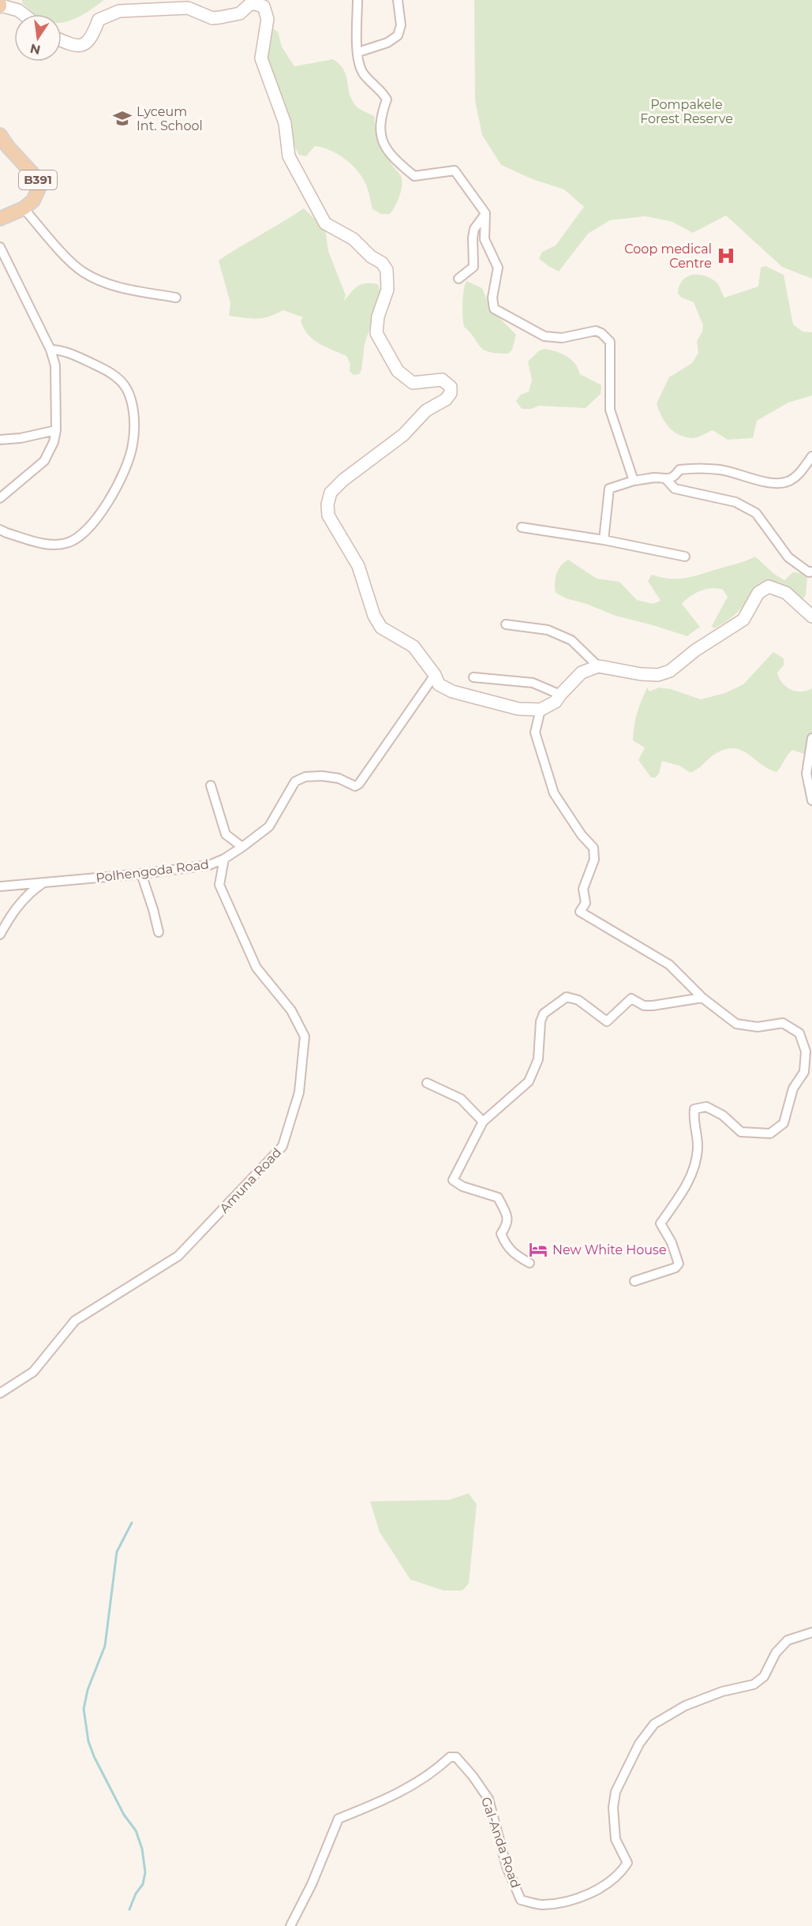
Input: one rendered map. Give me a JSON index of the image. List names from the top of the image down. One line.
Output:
{"streets":{"main road":["B391"],"street":["Polhengoda Road","Amuna Road","Gal-Anda Road"]},"crossings":[["Polhengoda Road","Amuna Road"]],"parks":["Pompakele Forest Reserve"],"places":{"school or university":["Lyceum Int. School"],"hospital":["Coop medical Centre"],"hotel":["New White House"]},"north":"bottom"}
